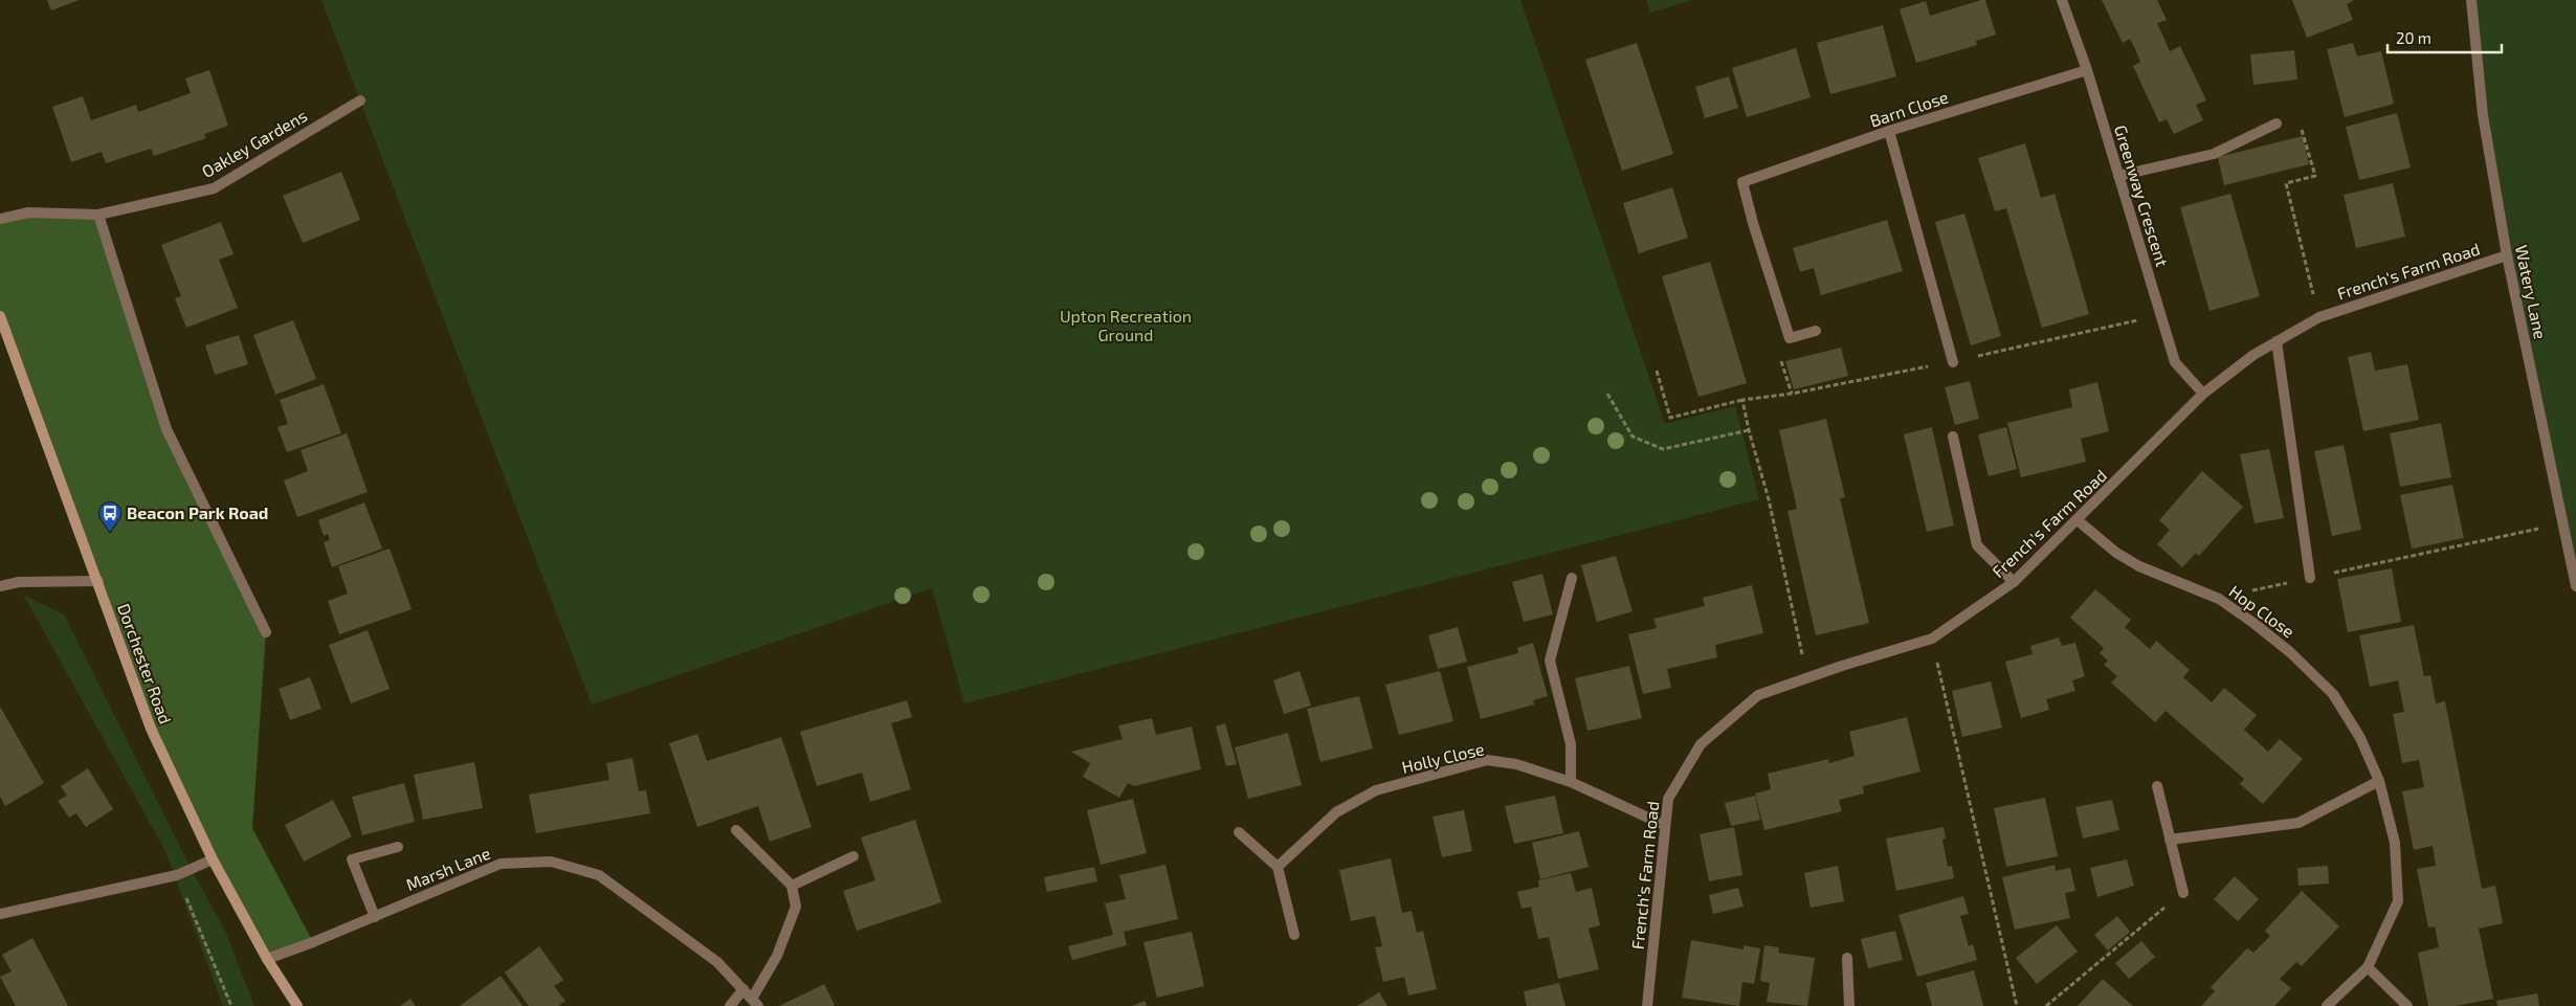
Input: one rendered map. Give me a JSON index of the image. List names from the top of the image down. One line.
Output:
{"streets":{"main road":["Dorchester Road"],"street":["Barn Close","Oakley Gardens","Greenway Crescent","French's Farm Road","Watery Lane","Hop Close","Holly Close","Marsh Lane"]},"crossings":[["Barn Close","Greenway Crescent"],["Greenway Crescent","French's Farm Road"],["French's Farm Road","Watery Lane"],["French's Farm Road","Hop Close"],["French's Farm Road","Holly Close"],["Dorchester Road","Marsh Lane"]],"parks":["Upton Recreation Ground"],"places":{"bus stop":["Beacon Park Road"]},"scale_bar":"20 m"}
